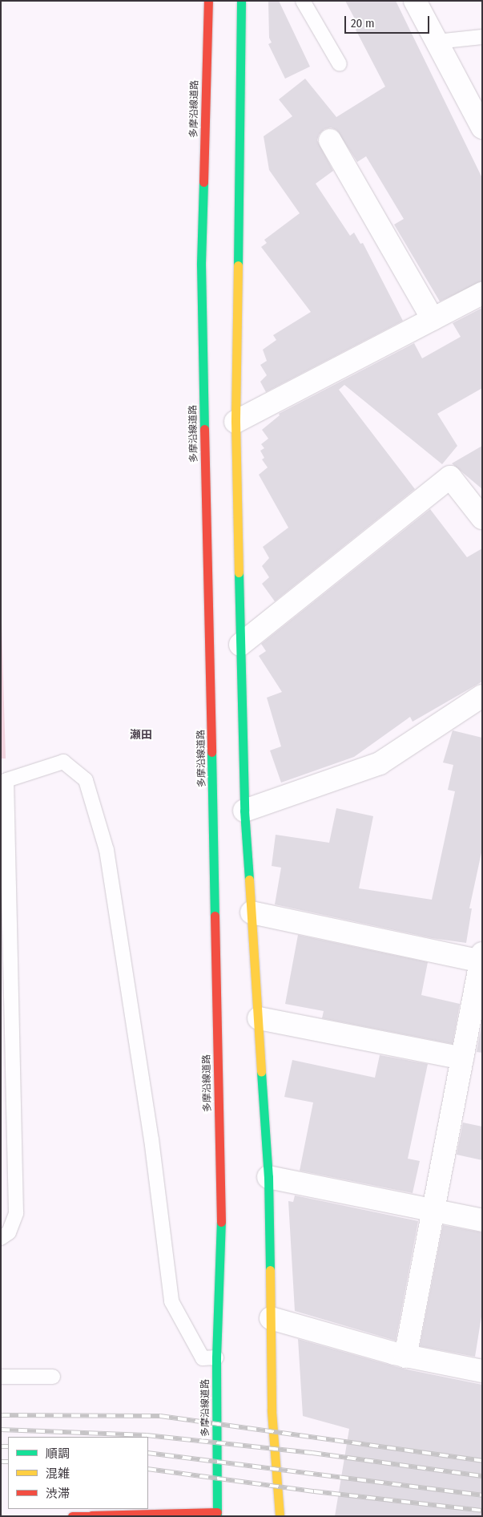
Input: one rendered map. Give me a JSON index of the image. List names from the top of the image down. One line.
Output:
{"streets":{"main road":["多摩沿線道路"]},"districts":["瀬田"],"legend":["順調","混雑","渋滞"],"scale_bar":"20 m"}
